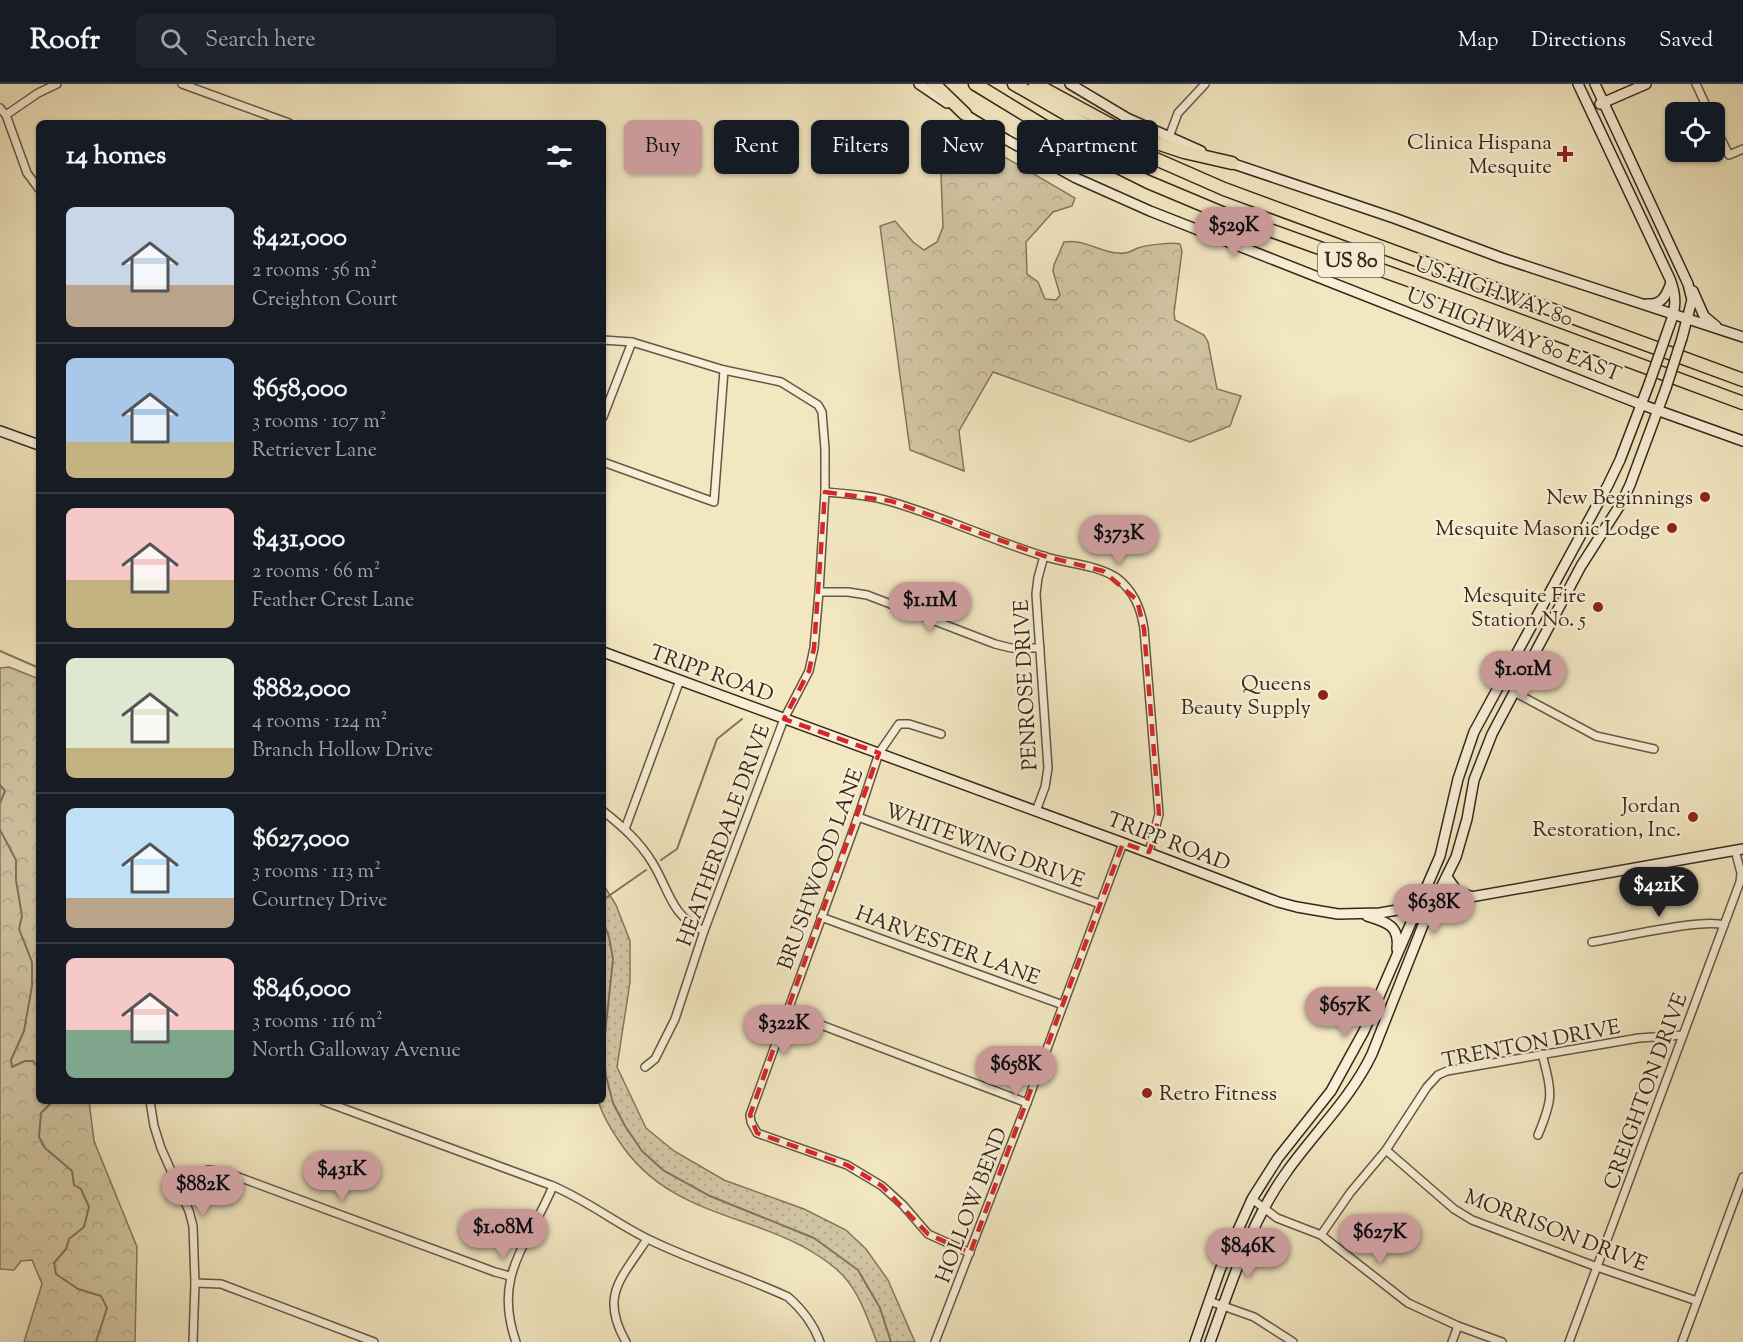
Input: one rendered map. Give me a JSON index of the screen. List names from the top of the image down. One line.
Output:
{"streets":{"highway":["US 80","US HIGHWAY 80"],"main road":["US HIGHWAY 80 EAST","TRIPP ROAD"],"street":["PENROSE DRIVE","HEATHERDALE DRIVE","WHITEWING DRIVE","BRUSHWOOD LANE","HARVESTER LANE","TRENTON DRIVE","CREIGHTON DRIVE","HOLLOW BEND","MORRISON DRIVE"]},"crossings":[["TRIPP ROAD","PENROSE DRIVE"],["TRIPP ROAD","HEATHERDALE DRIVE"],["TRIPP ROAD","BRUSHWOOD LANE"],["TRIPP ROAD","CREIGHTON DRIVE"],["TRIPP ROAD","HOLLOW BEND"],["WHITEWING DRIVE","BRUSHWOOD LANE"],["WHITEWING DRIVE","HOLLOW BEND"],["BRUSHWOOD LANE","HARVESTER LANE"],["BRUSHWOOD LANE","HOLLOW BEND"],["HARVESTER LANE","HOLLOW BEND"],["TRENTON DRIVE","CREIGHTON DRIVE"],["TRENTON DRIVE","MORRISON DRIVE"],["CREIGHTON DRIVE","MORRISON DRIVE"]],"places":{"health":["Clinica Hispana Mesquite"],"other":["New Beginnings","Mesquite Masonic Lodge","Mesquite Fire Station No. 5","Queens Beauty Supply","Jordan Restoration, Inc.","Retro Fitness"]},"page":{"header":"Roofr","search":"Search here","nav":["Map","Directions","Saved"],"chip":["Buy","Rent","Filters","New","Apartment"],"heading":"14 homes","list":[{"name":"$421,000","note":"2 rooms · 56 m² · Creighton Court"},{"name":"$658,000","note":"3 rooms · 107 m² · Retriever Lane"},{"name":"$431,000","note":"2 rooms · 66 m² · Feather Crest Lane"},{"name":"$882,000","note":"4 rooms · 124 m² · Branch Hollow Drive"},{"name":"$627,000","note":"3 rooms · 113 m² · Courtney Drive"},{"name":"$846,000","note":"3 rooms · 116 m² · North Galloway Avenue"}],"price":["$529K","$373K","$1.11M","$1.01M","$421K","$638K","$657K","$322K","$658K","$431K","$882K","$1.08M","$627K","$846K"]}}
